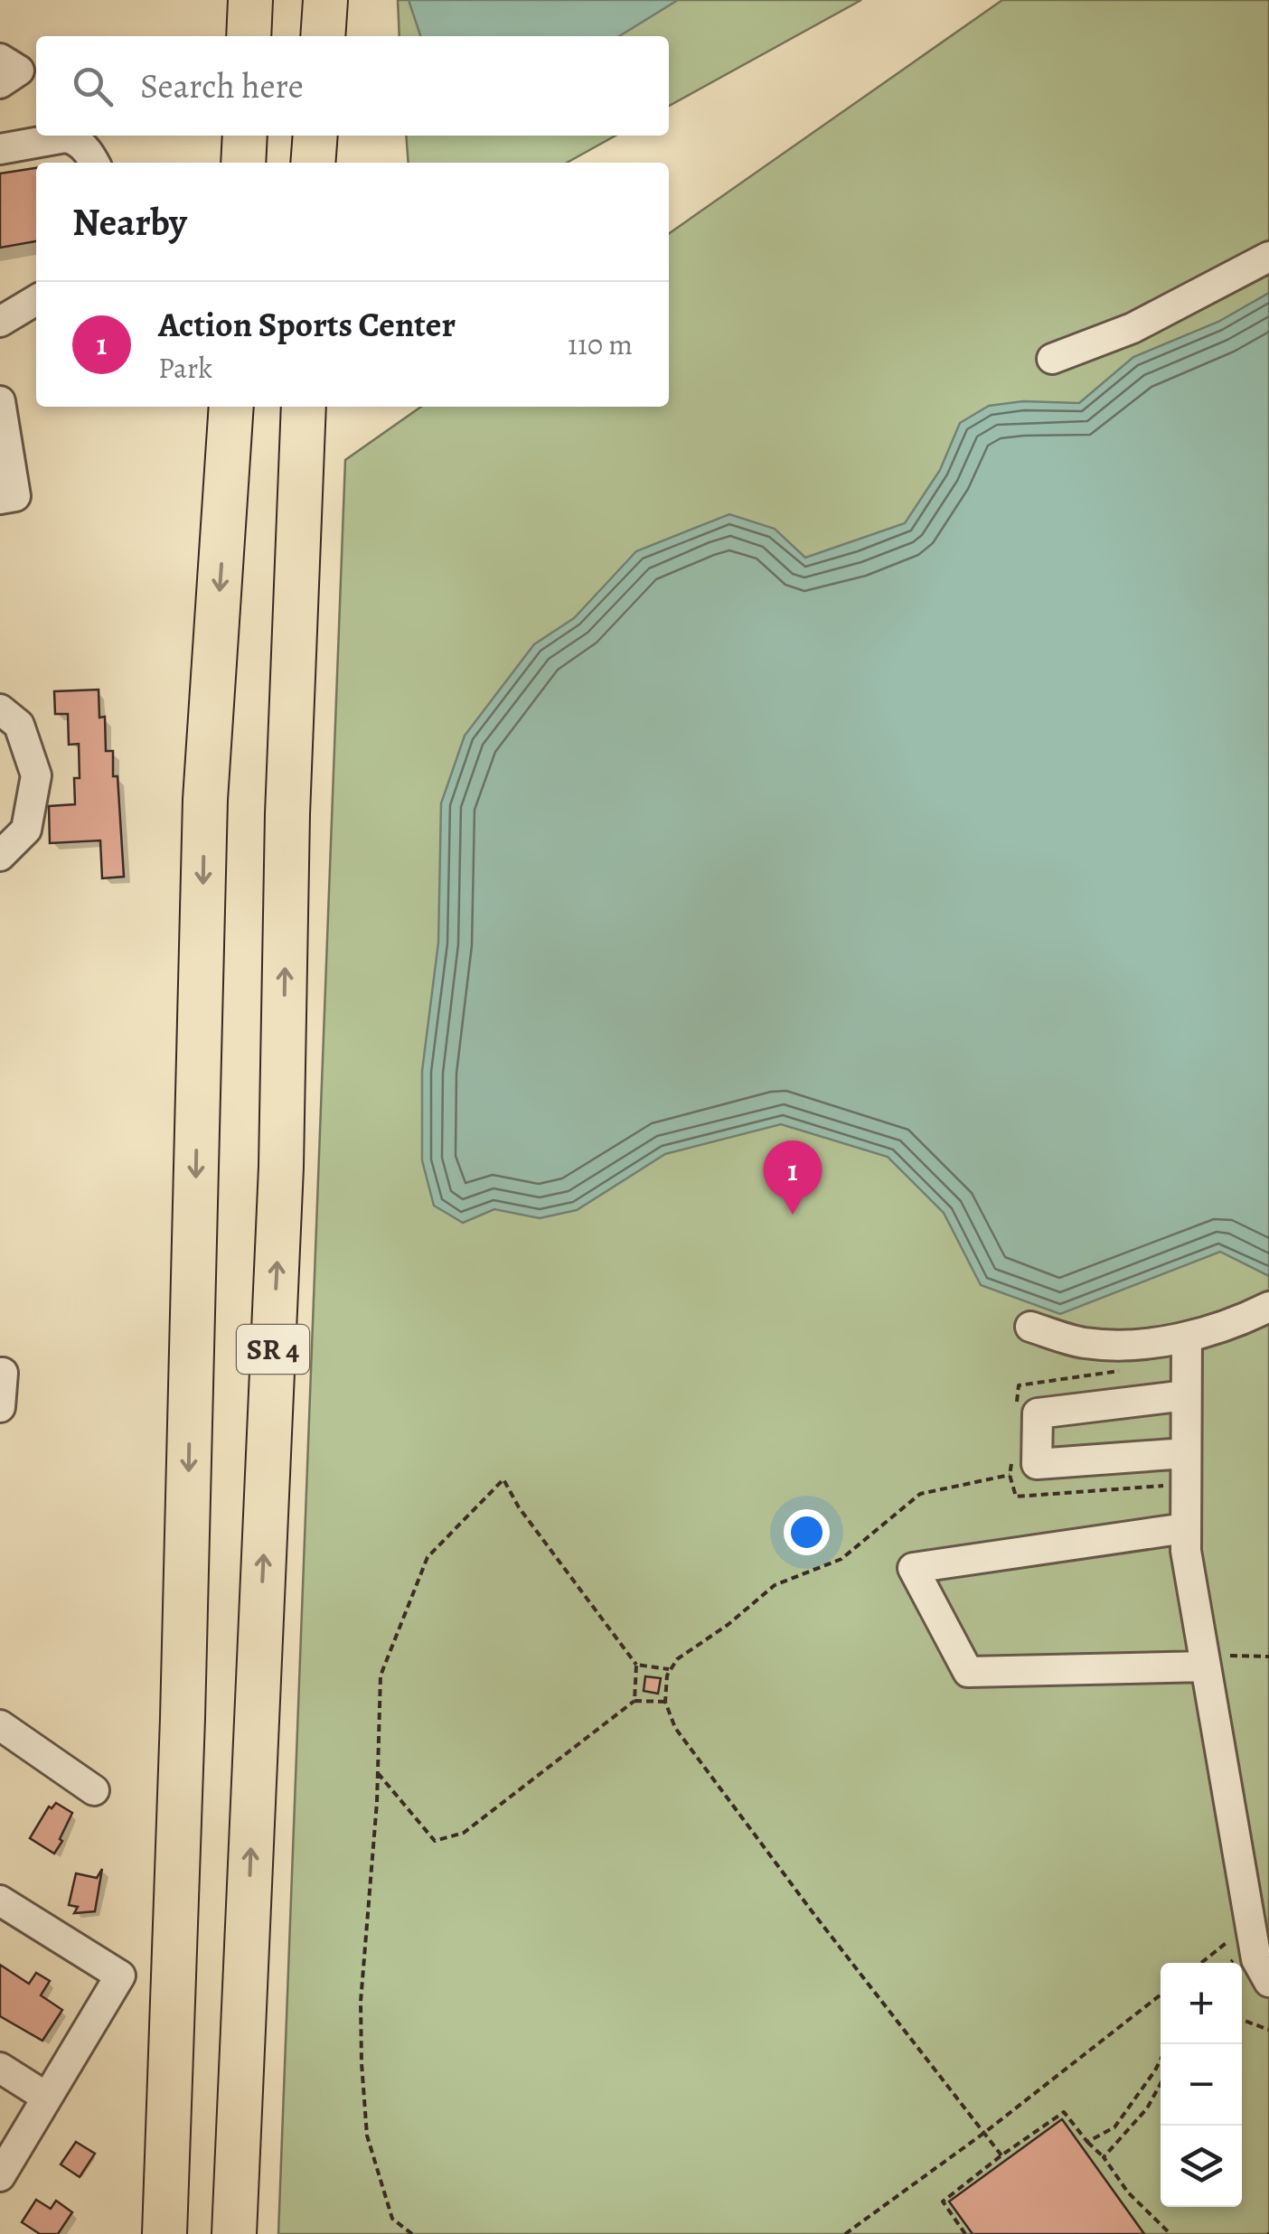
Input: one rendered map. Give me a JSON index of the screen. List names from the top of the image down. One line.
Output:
{"streets":{"highway":["SR 4"]},"page":{"search":"Search here","heading":"Nearby","list":[{"mark":"1","name":"Action Sports Center","note":"Park","value":"110 m"}],"pins":"1","map_buttons":["+","−"]}}
